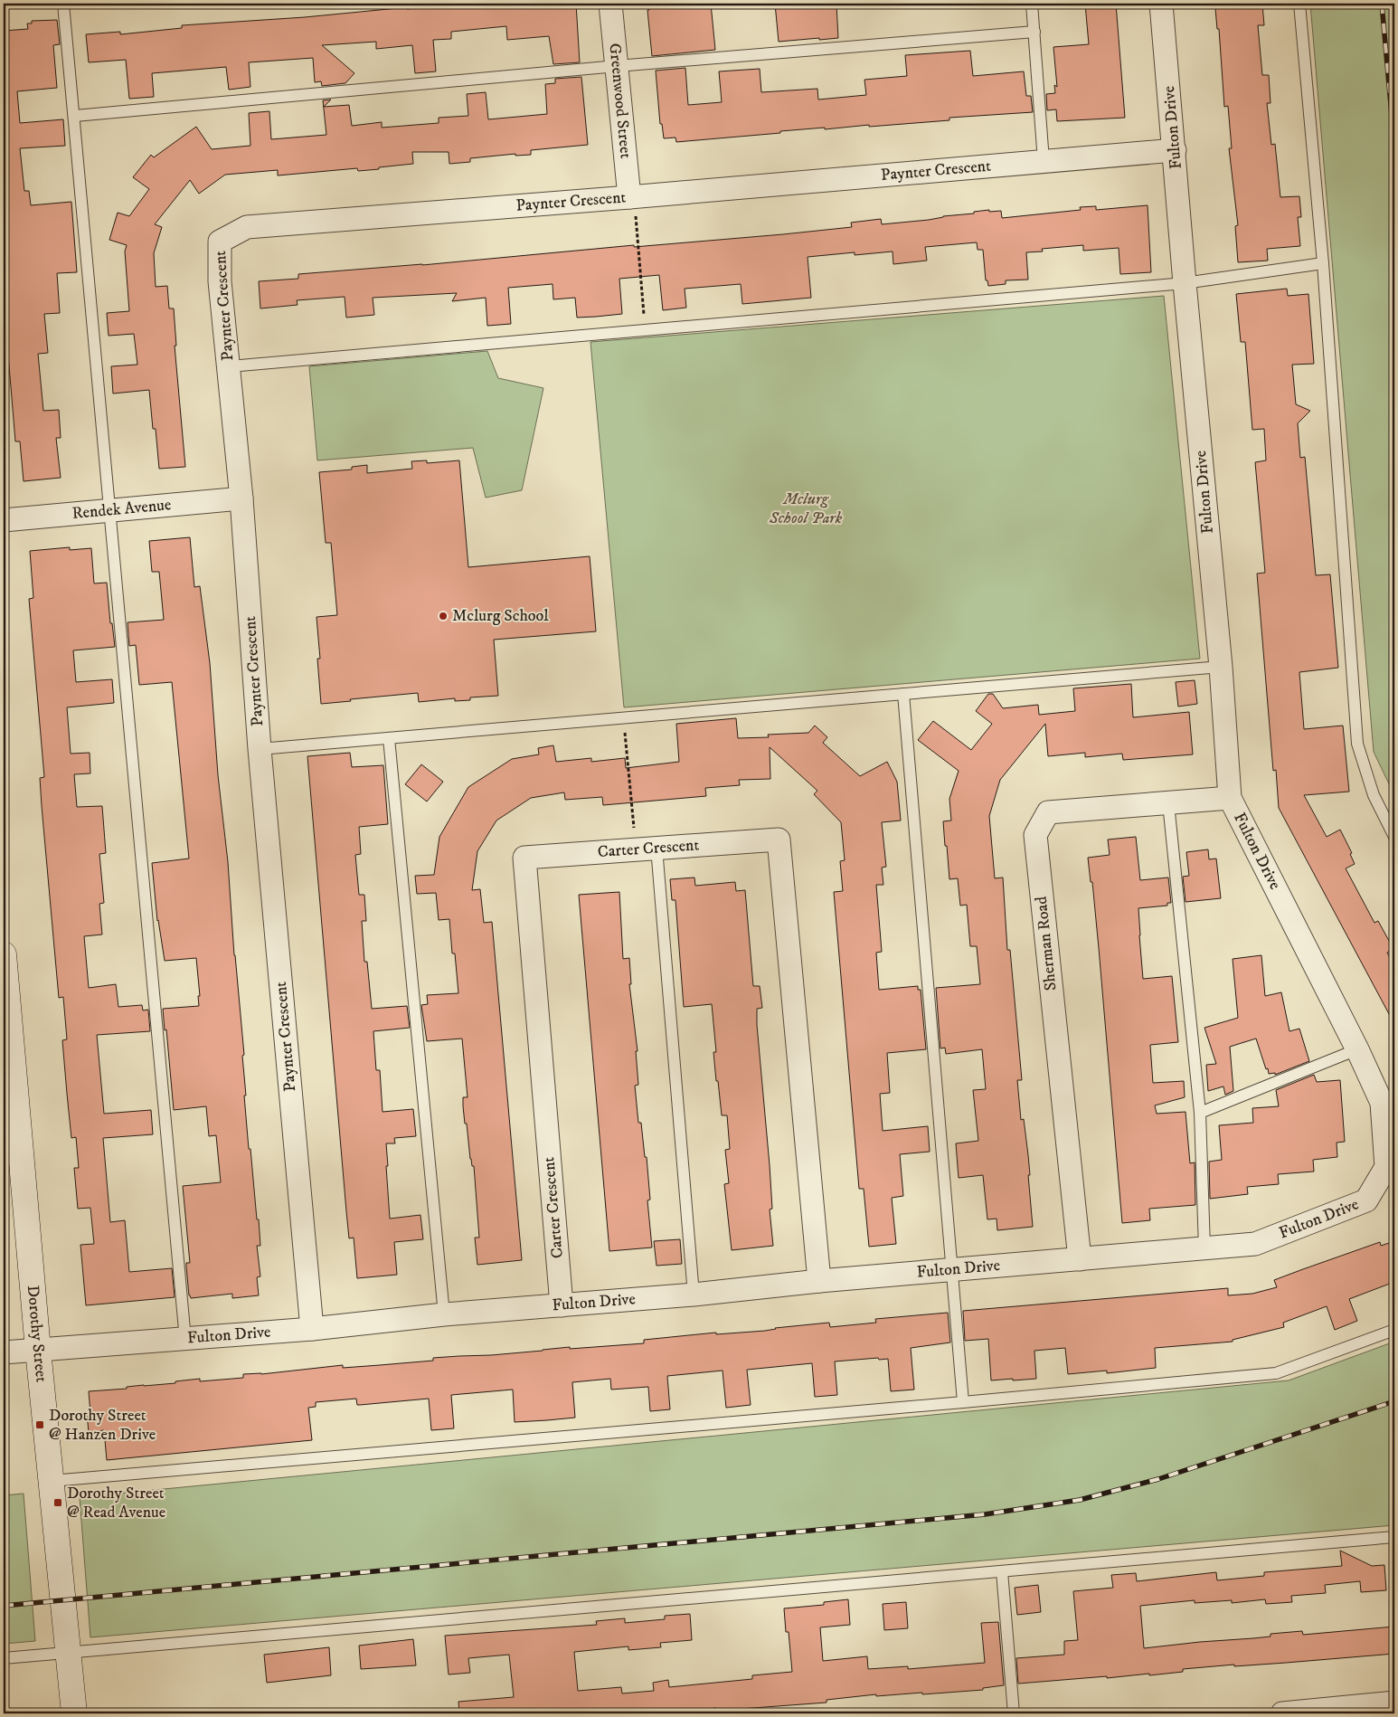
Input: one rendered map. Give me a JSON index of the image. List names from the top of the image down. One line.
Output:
{"streets":{"street":["Greenwood Street","Fulton Drive","Paynter Crescent","Rendek Avenue","Carter Crescent","Sherman Road","Dorothy Street"]},"crossings":[["Greenwood Street","Paynter Crescent"],["Fulton Drive","Paynter Crescent"],["Fulton Drive","Carter Crescent"],["Fulton Drive","Sherman Road"],["Fulton Drive","Dorothy Street"],["Paynter Crescent","Rendek Avenue"]],"parks":["Mclurg School Park"],"places":{"other":["Mclurg School"],"transit":["Dorothy Street @ Hanzen Drive","Dorothy Street @ Read Avenue"]}}
